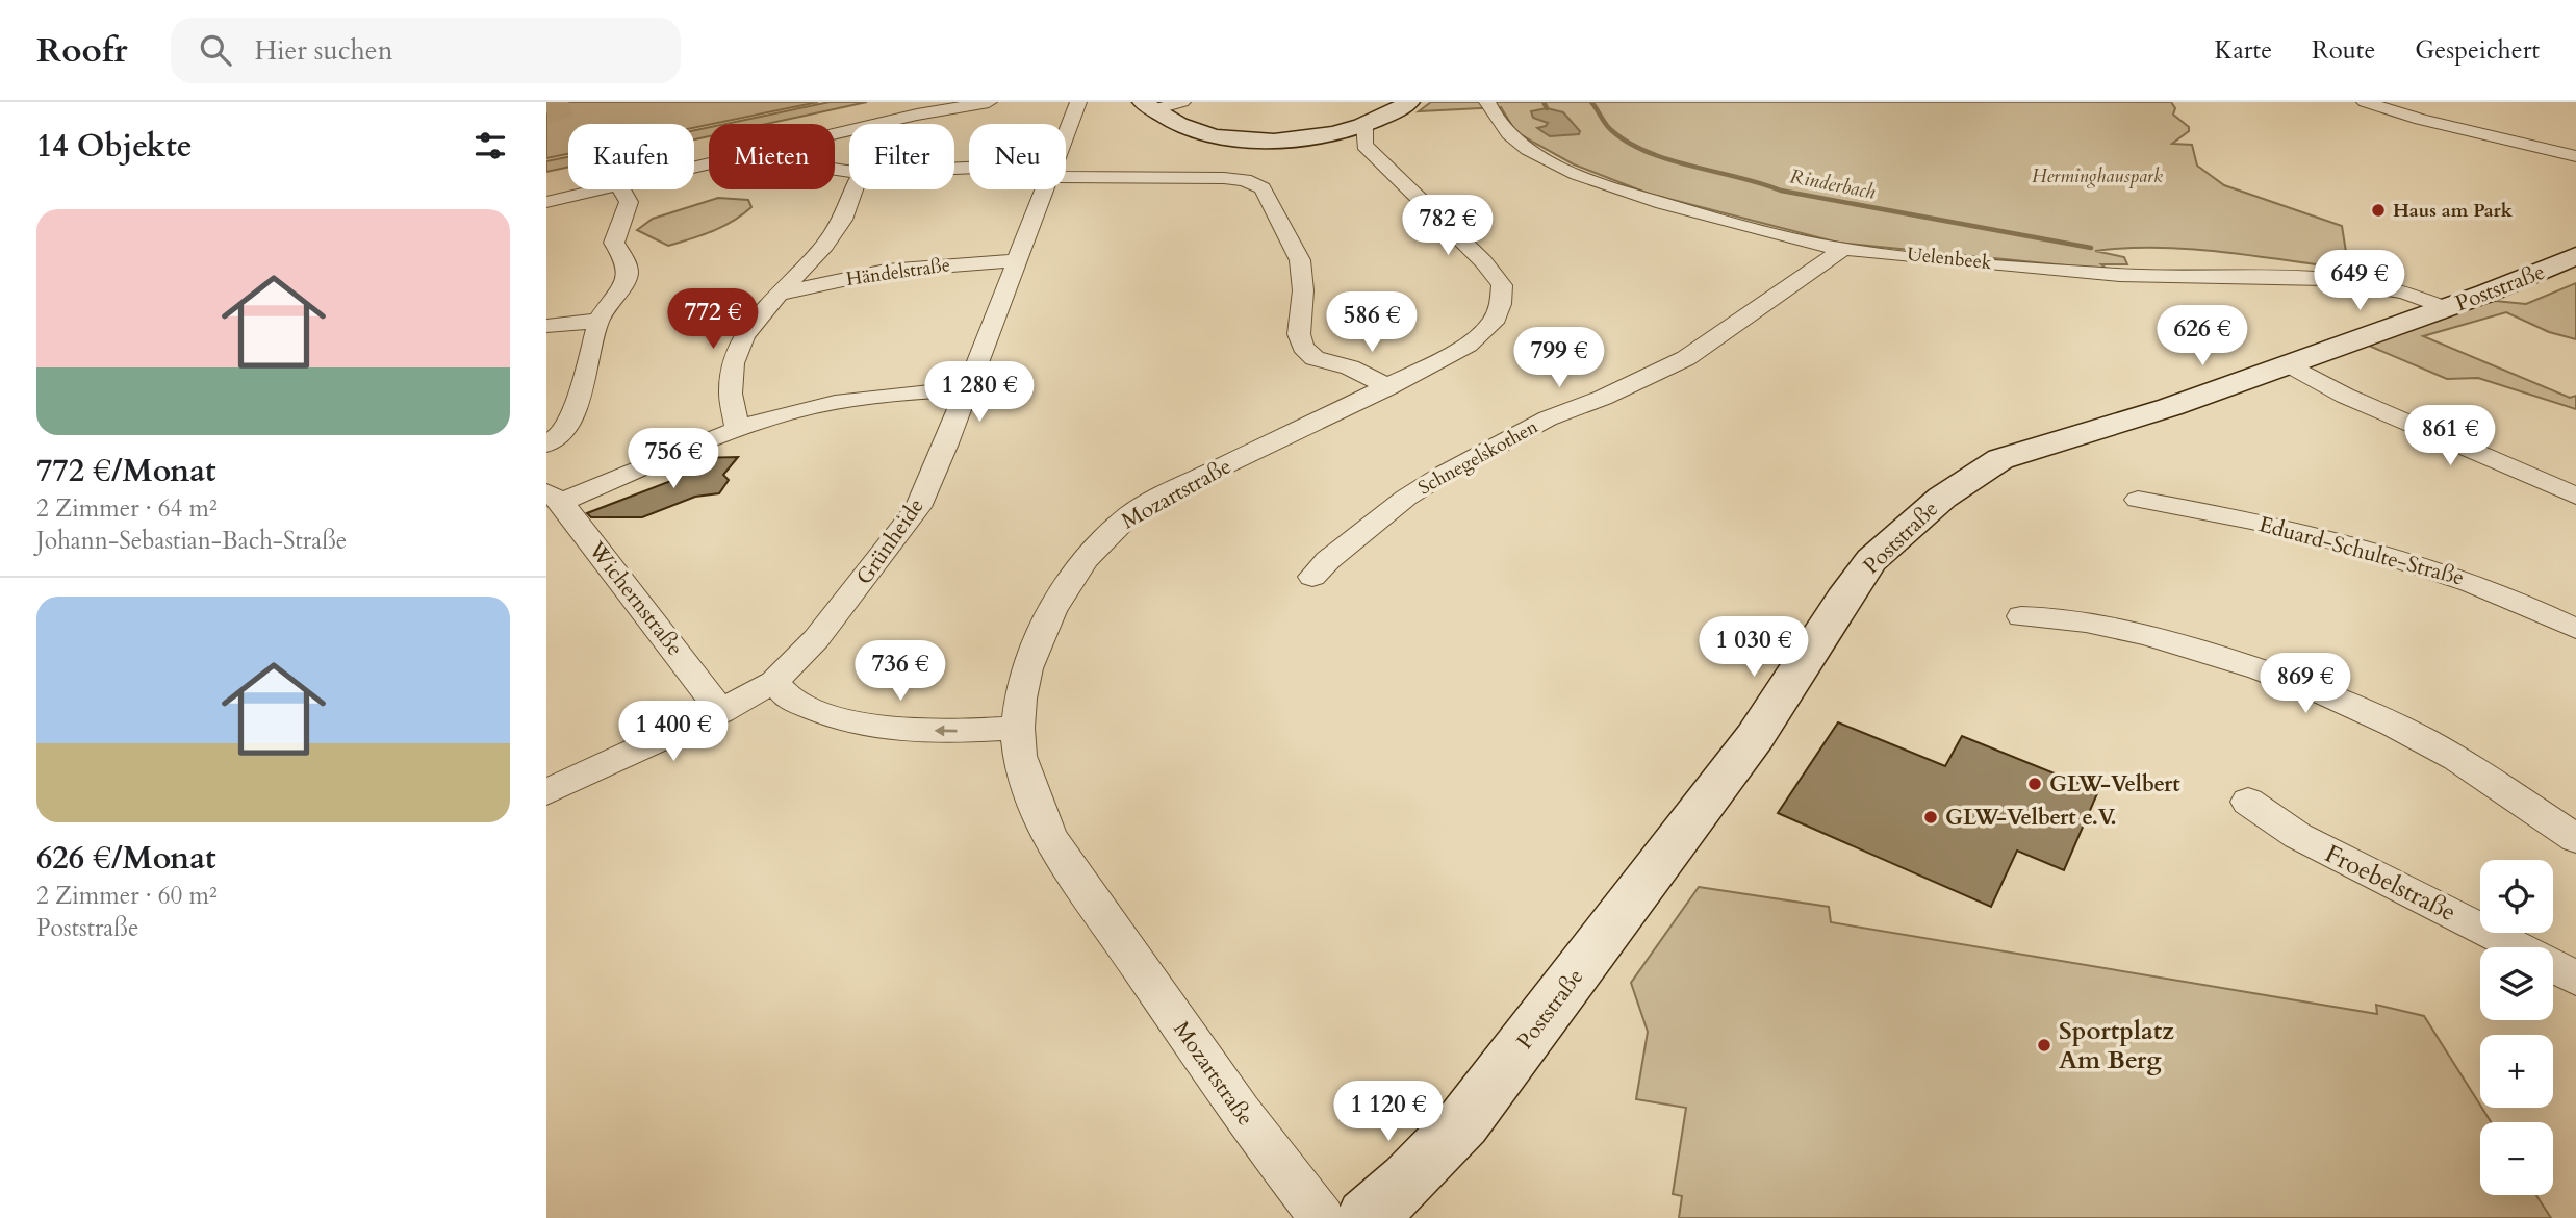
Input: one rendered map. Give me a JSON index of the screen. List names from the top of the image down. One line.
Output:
{"streets":{"street":["Uelenbeek","Händelstraße","Poststraße","Schnegelskothen","Mozartstraße","Grünheide","Eduard-Schulte-Straße","Wichernstraße","Froebelstraße"]},"crossings":[["Uelenbeek","Poststraße"],["Uelenbeek","Schnegelskothen"],["Händelstraße","Grünheide"],["Grünheide","Wichernstraße"]],"water":["Rinderbach"],"parks":["Herminghauspark"],"places":["Haus am Park","GLW-Velbert","GLW-Velbert e.V.","Sportplatz Am Berg"],"page":{"header":"Roofr","search":"Hier suchen","nav":["Karte","Route","Gespeichert"],"heading":"14 Objekte","chip":["Kaufen","Mieten","Filter","Neu"],"list":[{"name":"772 €/Monat","note":"2 Zimmer · 64 m² · Johann-Sebastian-Bach-Straße"},{"name":"626 €/Monat","note":"2 Zimmer · 60 m² · Poststraße"}],"price":["782 €","649 €","772 €","586 €","626 €","799 €","1 280 €","861 €","756 €","1 030 €","736 €","869 €","1 400 €","1 120 €"],"map_buttons":["+","−"]}}
